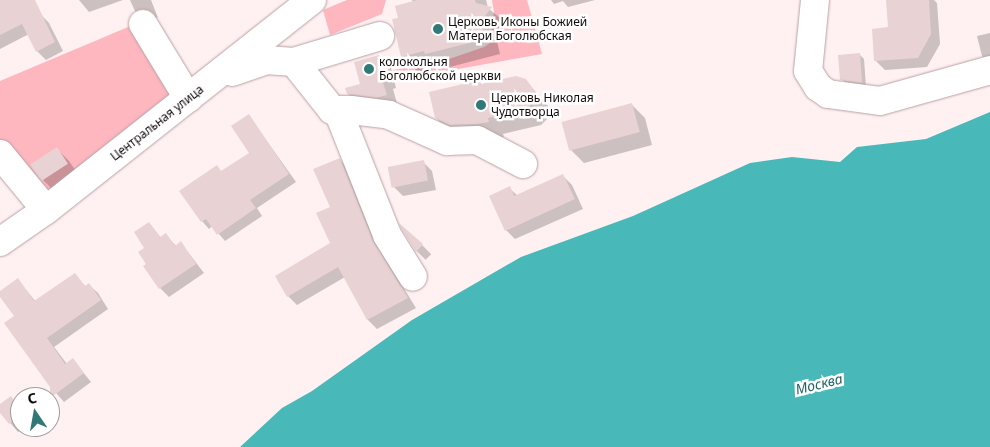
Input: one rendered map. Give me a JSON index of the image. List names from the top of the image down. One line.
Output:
{"streets":{"street":["Центральная улица"]},"water":["Москва"],"places":["Церковь Иконы Божией Матери Боголюбская","колокольня Боголюбской церкви","Церковь Николая Чудотворца"],"north":"top"}
